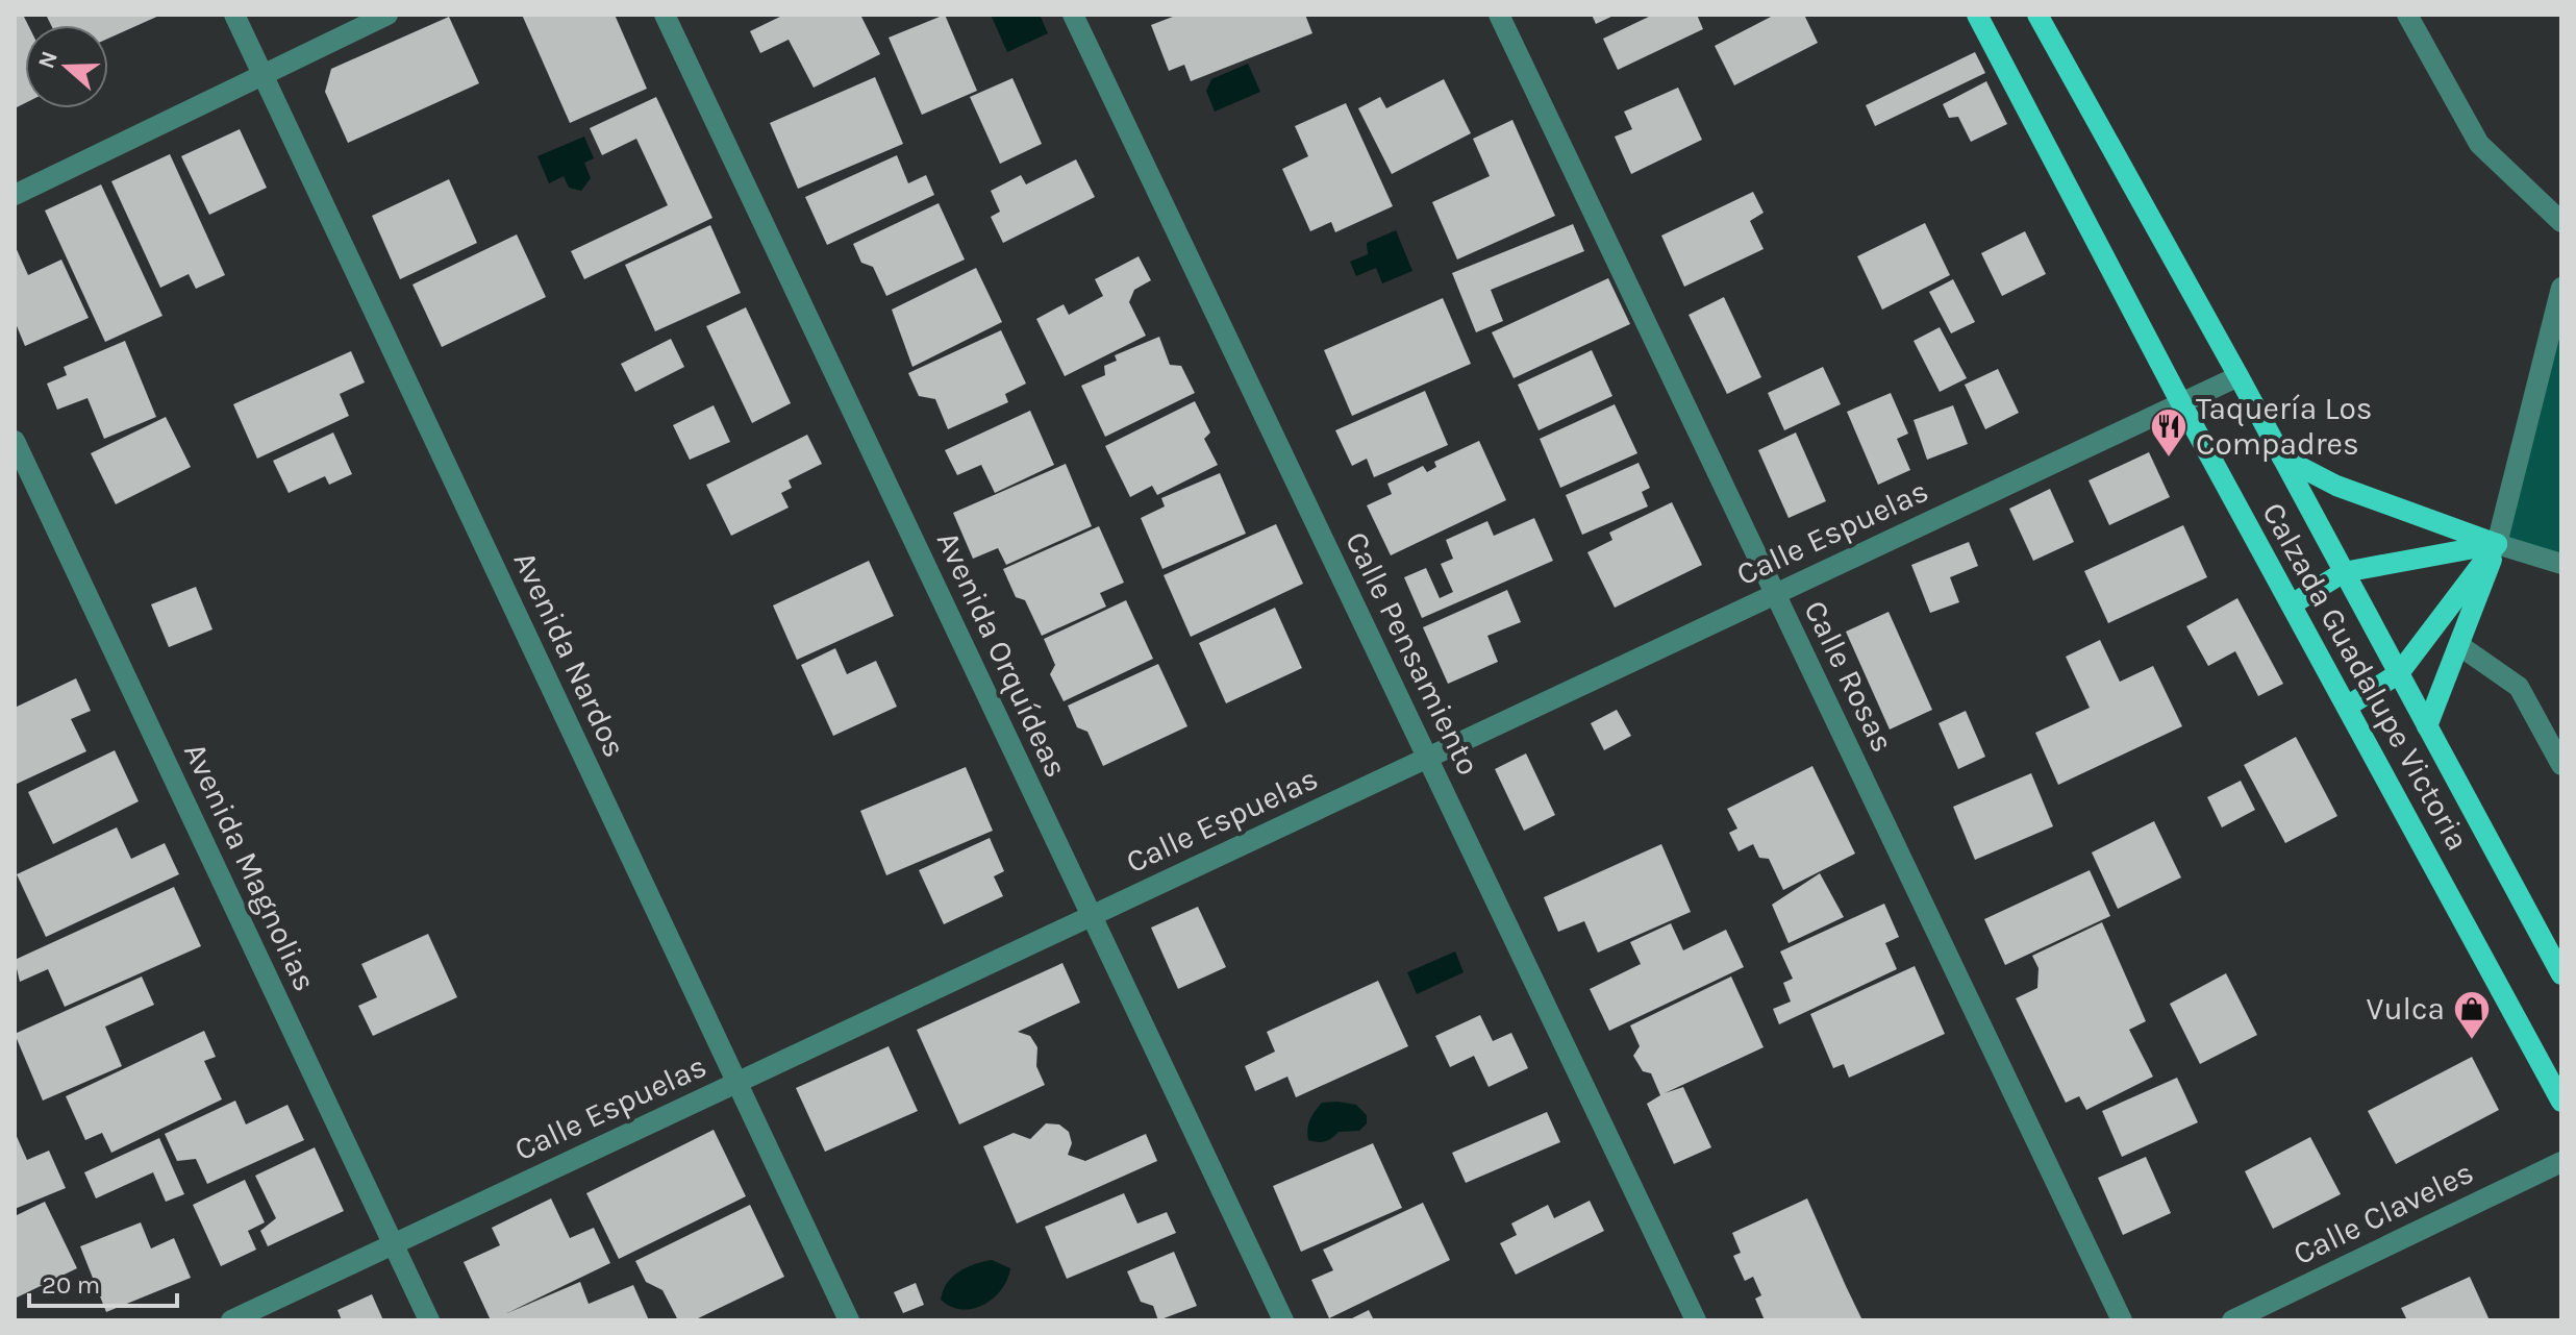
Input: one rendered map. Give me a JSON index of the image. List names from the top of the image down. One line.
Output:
{"streets":{"main road":["Calzada Guadalupe Victoria"],"street":["Calle Espuelas","Calle Pensamiento","Avenida Nardos","Avenida Orquídeas","Calle Rosas","Avenida Magnolias","Calle Claveles"]},"crossings":[["Calle Espuelas","Calle Pensamiento"],["Calle Espuelas","Avenida Nardos"],["Calle Espuelas","Avenida Orquídeas"],["Calle Espuelas","Calle Rosas"],["Calle Espuelas","Calzada Guadalupe Victoria"],["Calle Espuelas","Avenida Magnolias"]],"places":{"restaurant":["Taquería Los Compadres"],"shop":["Vulca"]},"scale_bar":"20 m","north":"left"}
